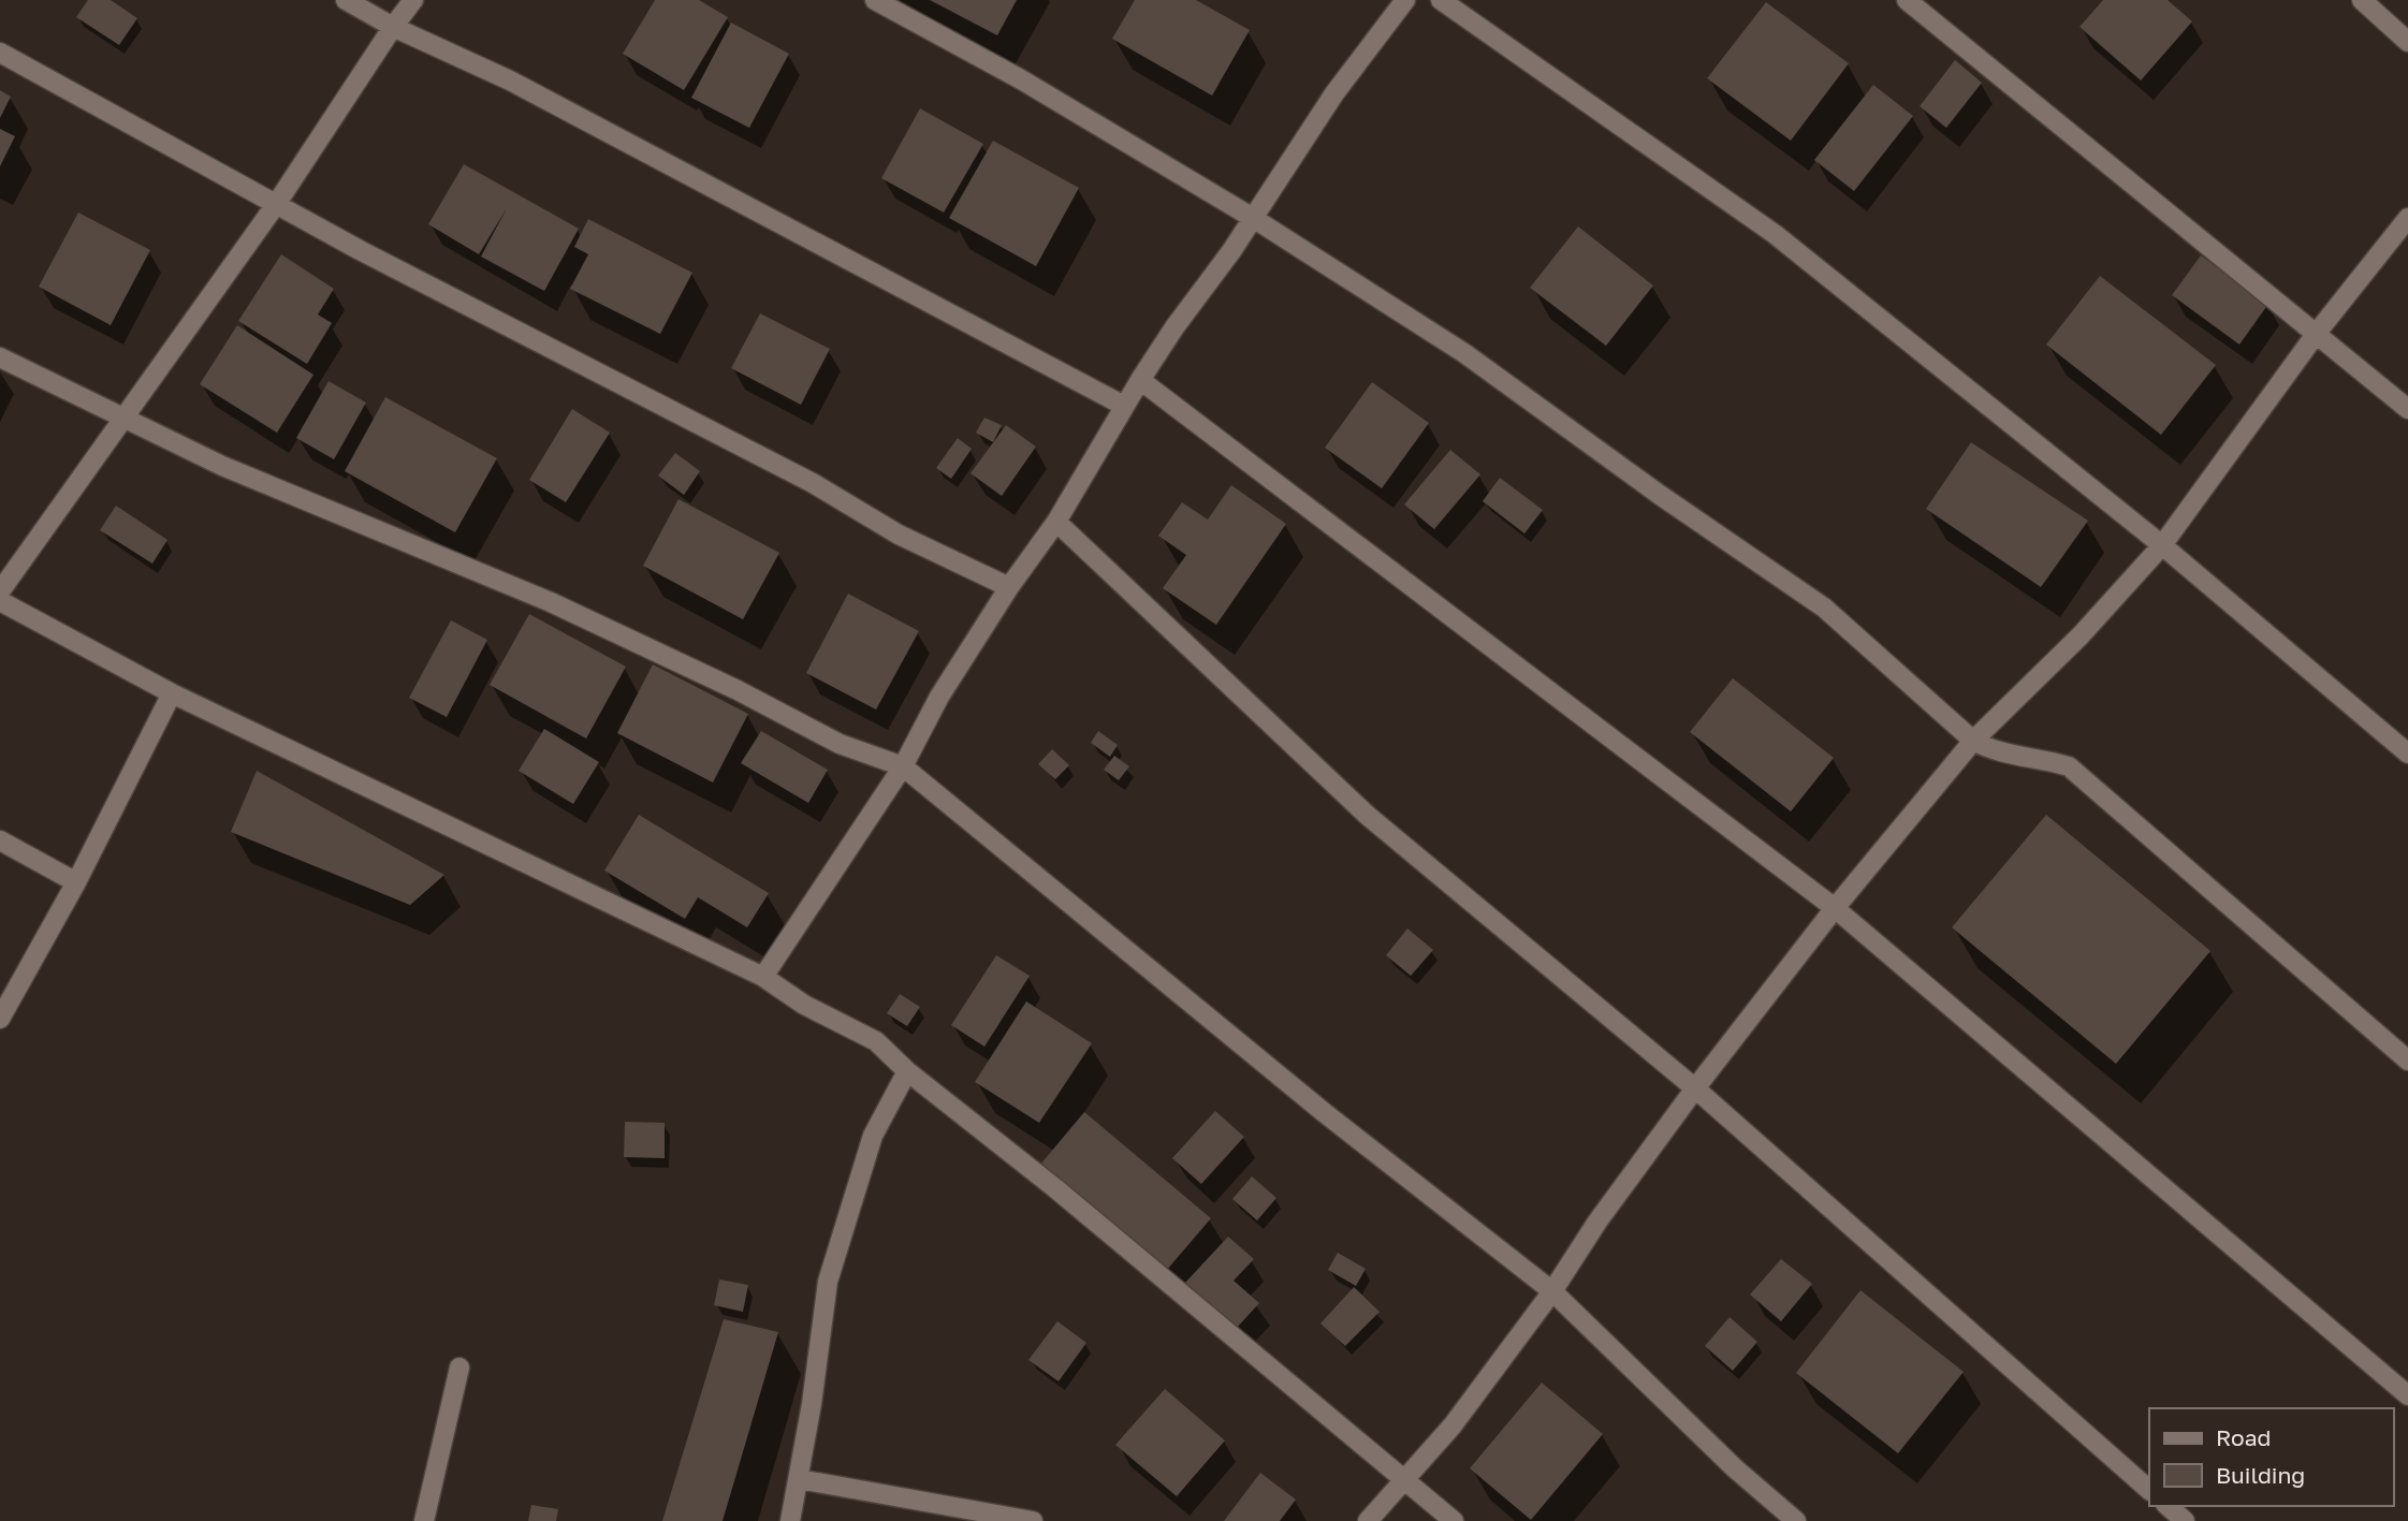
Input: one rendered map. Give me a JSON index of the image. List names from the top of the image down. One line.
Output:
{"legend":["Road","Building"]}
